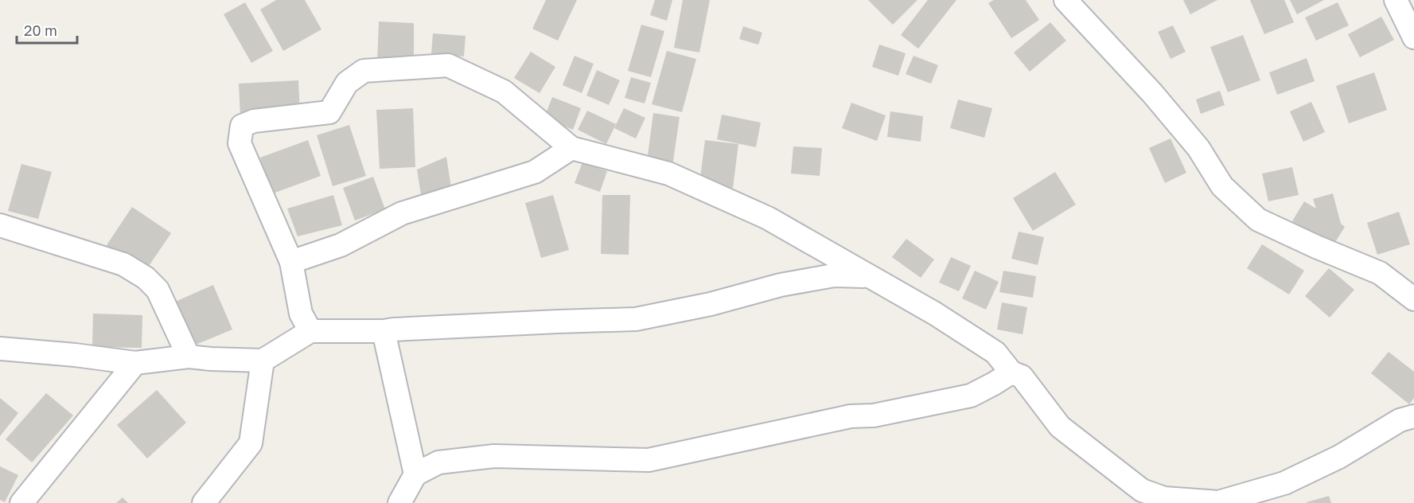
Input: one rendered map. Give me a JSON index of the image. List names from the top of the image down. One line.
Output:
{"scale_bar":"20 m"}
